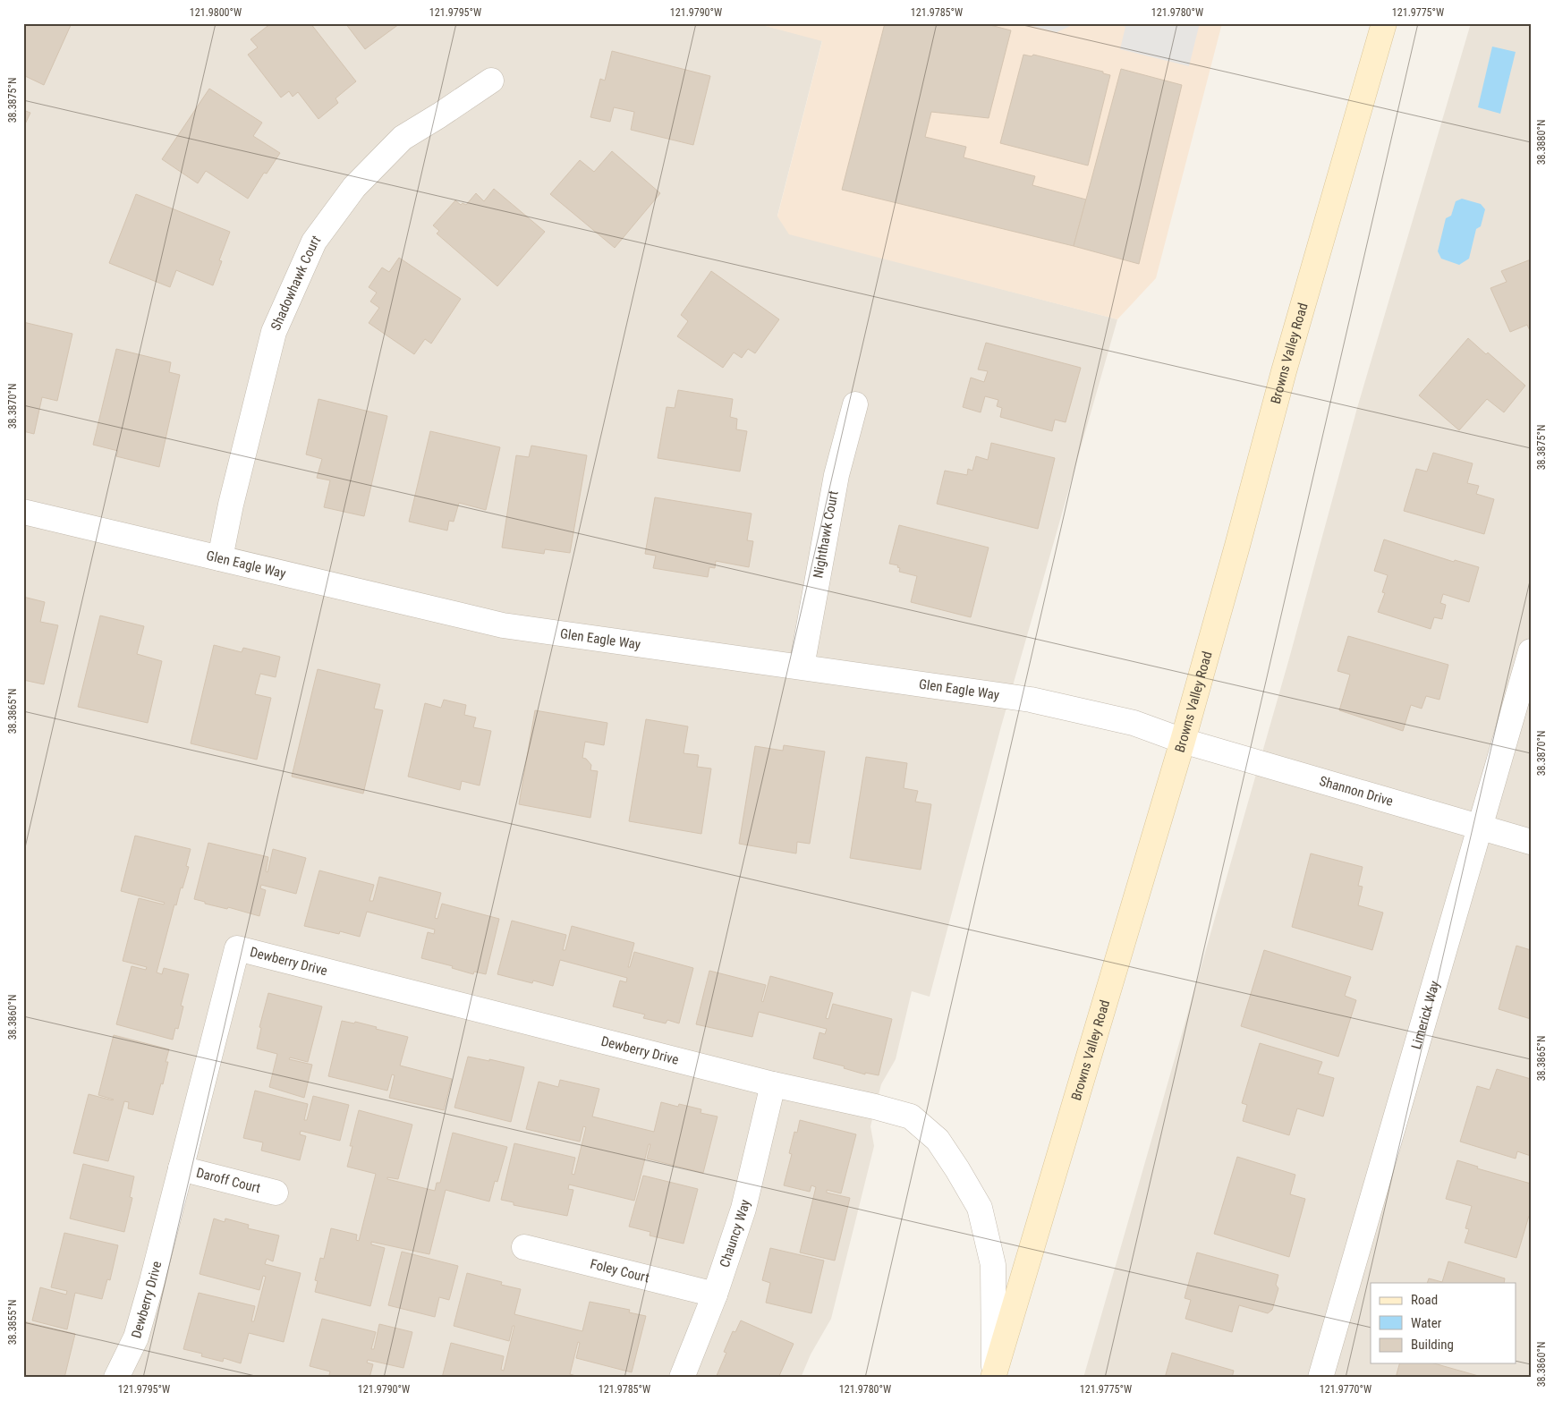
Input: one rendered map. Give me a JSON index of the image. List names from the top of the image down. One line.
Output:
{"streets":{"main road":["Browns Valley Road"],"street":["Shadowhawk Court","Nighthawk Court","Glen Eagle Way","Shannon Drive","Dewberry Drive","Limerick Way","Daroff Court","Chauncy Way","Foley Court"]},"crossings":[["Shadowhawk Court","Glen Eagle Way"],["Browns Valley Road","Glen Eagle Way"],["Browns Valley Road","Shannon Drive"],["Nighthawk Court","Glen Eagle Way"],["Glen Eagle Way","Shannon Drive"],["Shannon Drive","Limerick Way"],["Dewberry Drive","Daroff Court"],["Dewberry Drive","Chauncy Way"],["Chauncy Way","Foley Court"]],"legend":["Road","Water","Building"],"coordinates":["121.9800°W","121.9795°W","121.9790°W","121.9785°W","121.9780°W","121.9775°W","38.3875°N","38.3880°N","38.3870°N","38.3865°N","38.3860°N","38.3855°N","121.9770°W"]}
